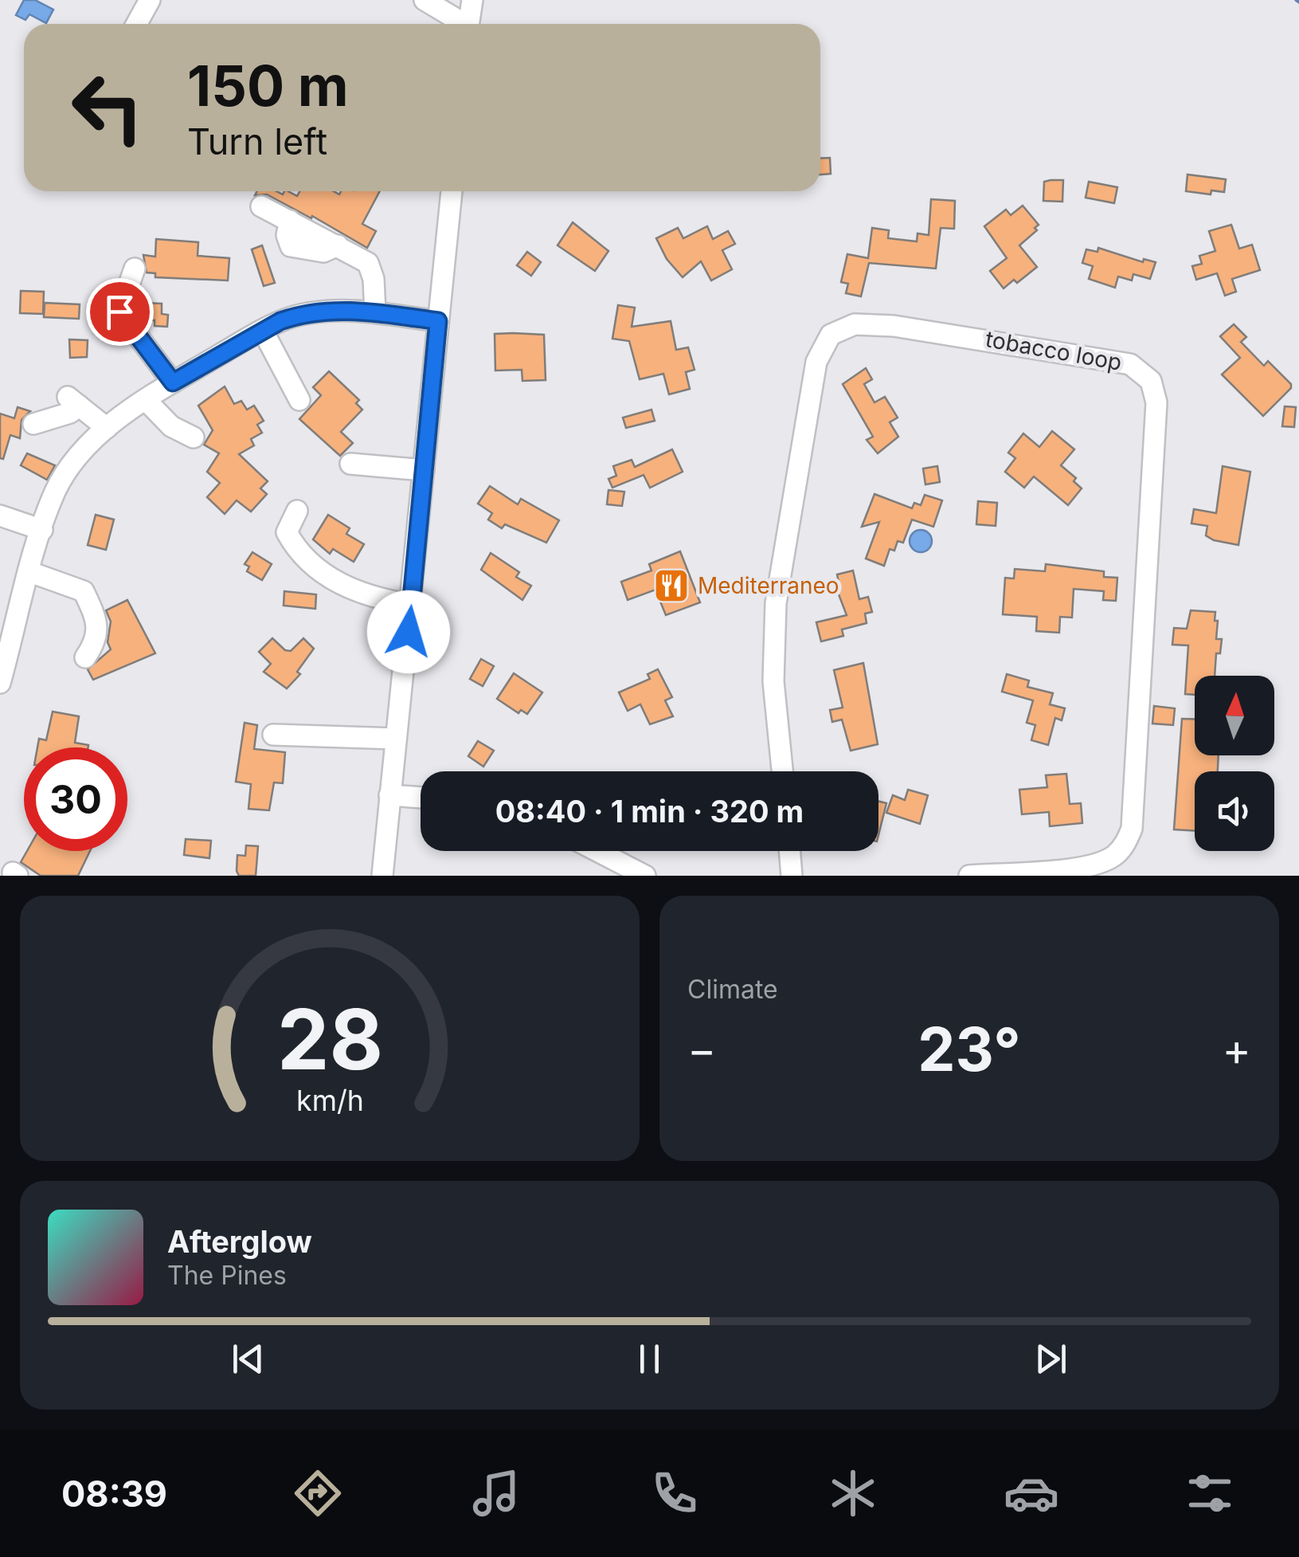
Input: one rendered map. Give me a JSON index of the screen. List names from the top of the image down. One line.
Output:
{"streets":{"street":["tobacco loop"]},"places":{"restaurant":["Mediterraneo"]},"north":"top","page":{"turn":["150 m","Turn left"],"limit":"30","trip":"08:40 · 1 min · 320 m","tile":"Climate","heat":["−","23°","+"],"song":["Afterglow","The Pines"],"tabs":"08:39","gauge":["28","km/h"]}}
